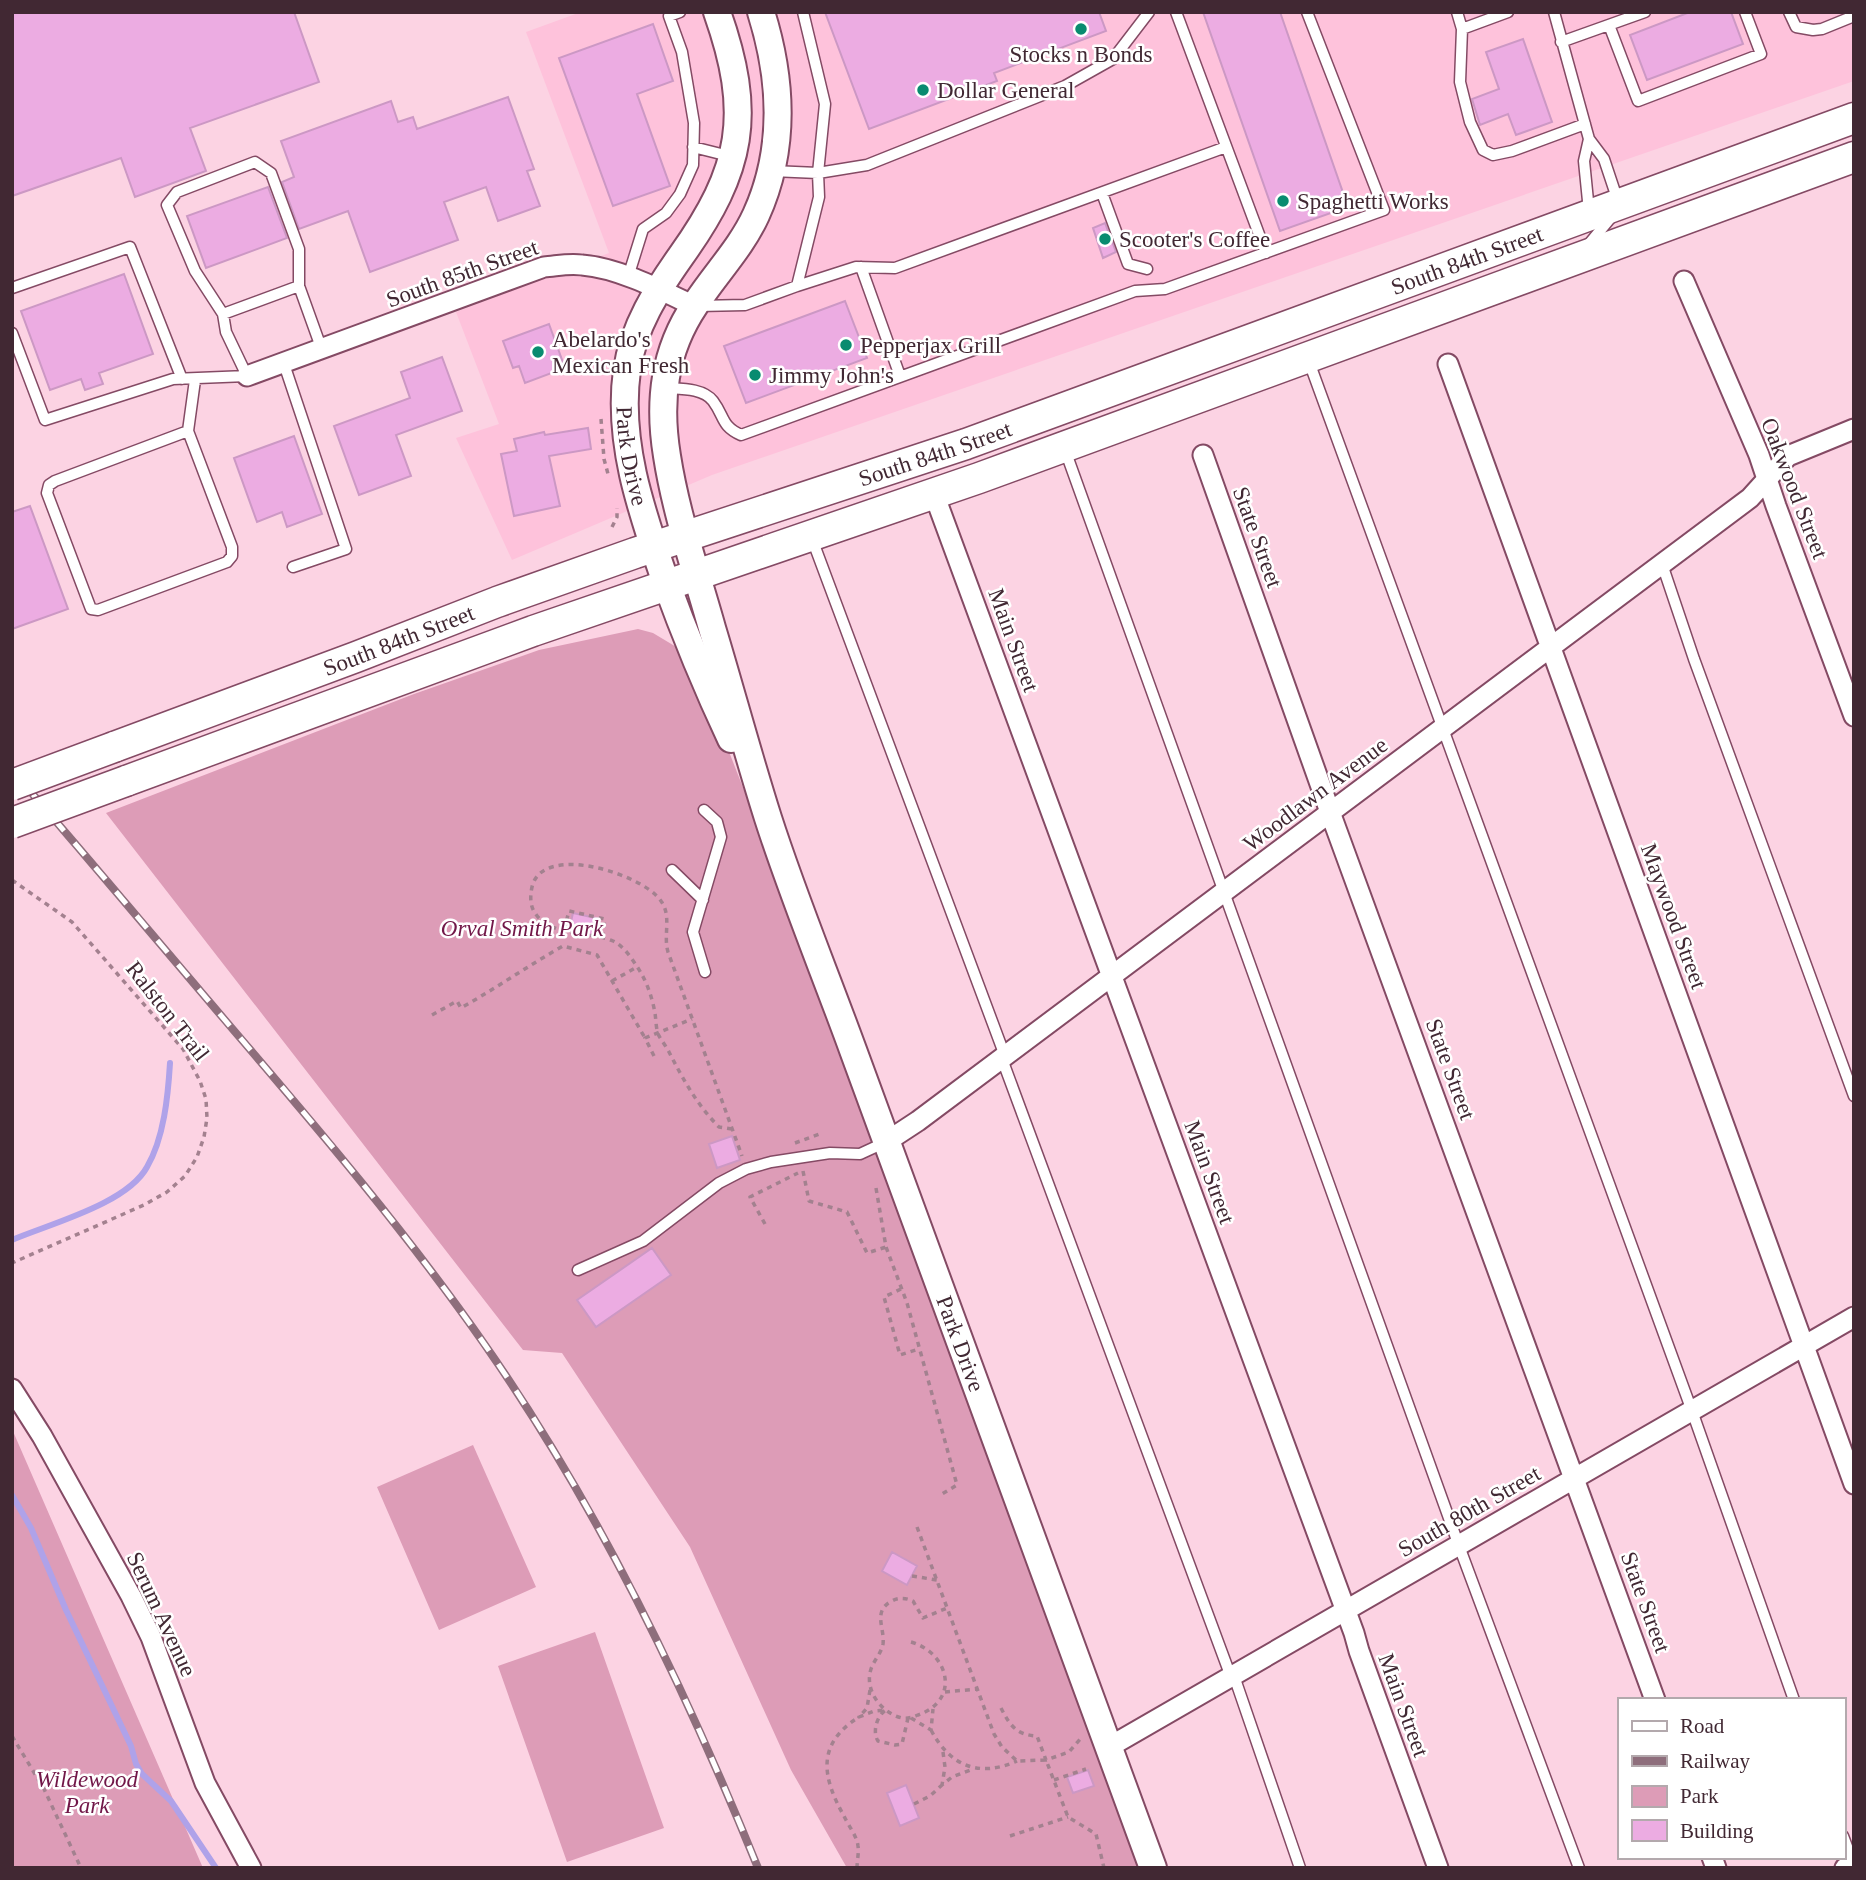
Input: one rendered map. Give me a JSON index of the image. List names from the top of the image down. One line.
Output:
{"streets":{"main road":["South 84th Street"],"street":["South 85th Street","Park Drive","Oakwood Street","State Street","Main Street","Woodlawn Avenue","Maywood Street","South 80th Street","Serum Avenue"],"path":["Ralston Trail"]},"crossings":[["South 84th Street","Park Drive"],["South 84th Street","Main Street"],["South 85th Street","Park Drive"],["Park Drive","Woodlawn Avenue"],["Park Drive","South 80th Street"],["Oakwood Street","Woodlawn Avenue"],["State Street","Woodlawn Avenue"],["State Street","South 80th Street"],["Main Street","Woodlawn Avenue"],["Main Street","South 80th Street"],["Woodlawn Avenue","Maywood Street"],["Maywood Street","South 80th Street"]],"parks":["Orval Smith Park","Wildewood Park"],"places":["Stocks n Bonds","Dollar General","Spaghetti Works","Scooter's Coffee","Pepperjax Grill","Abelardo's Mexican Fresh","Jimmy John's"],"legend":["Road","Railway","Park","Building"]}
